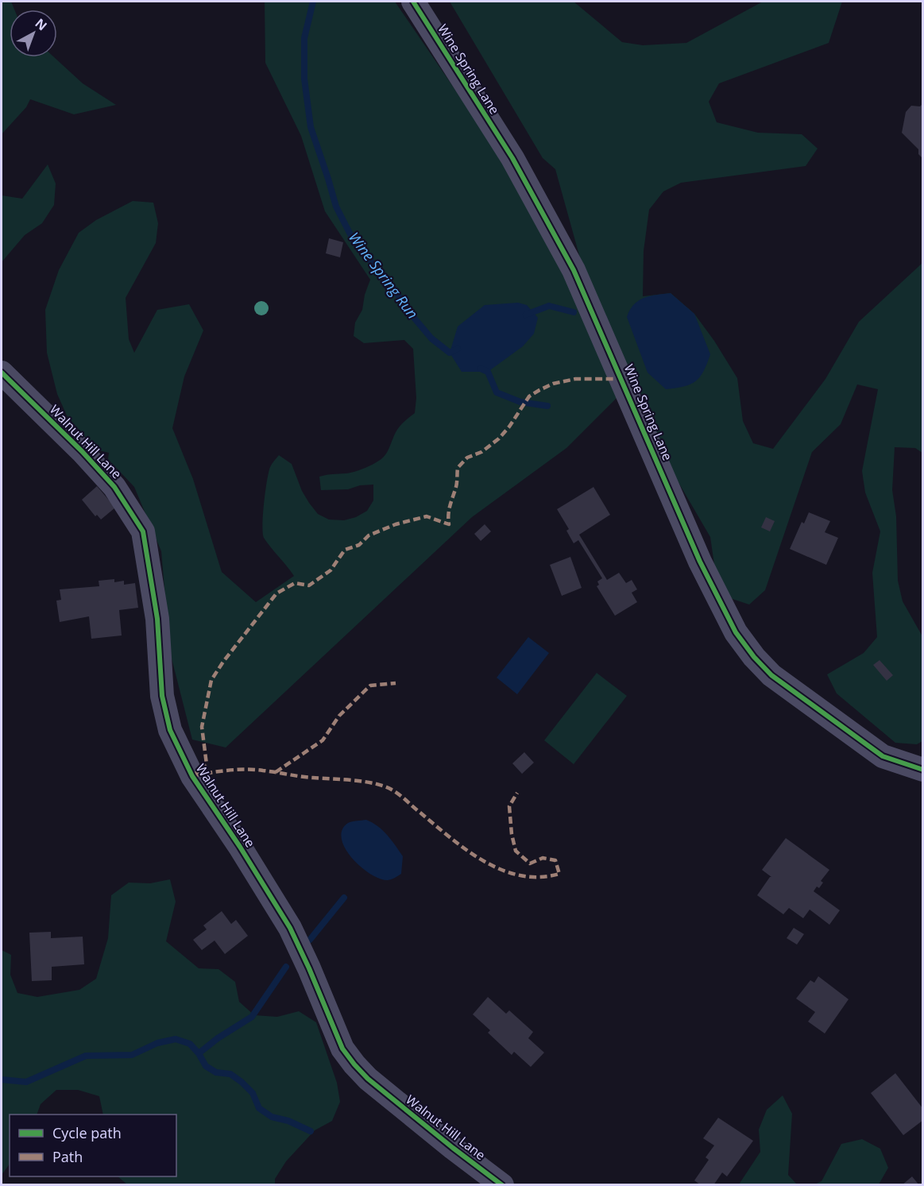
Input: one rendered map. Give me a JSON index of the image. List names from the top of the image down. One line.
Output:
{"streets":{"street":["Wine Spring Lane","Walnut Hill Lane"]},"water":["Wine Spring Run"],"legend":["Cycle path","Path"],"north":"top right"}
